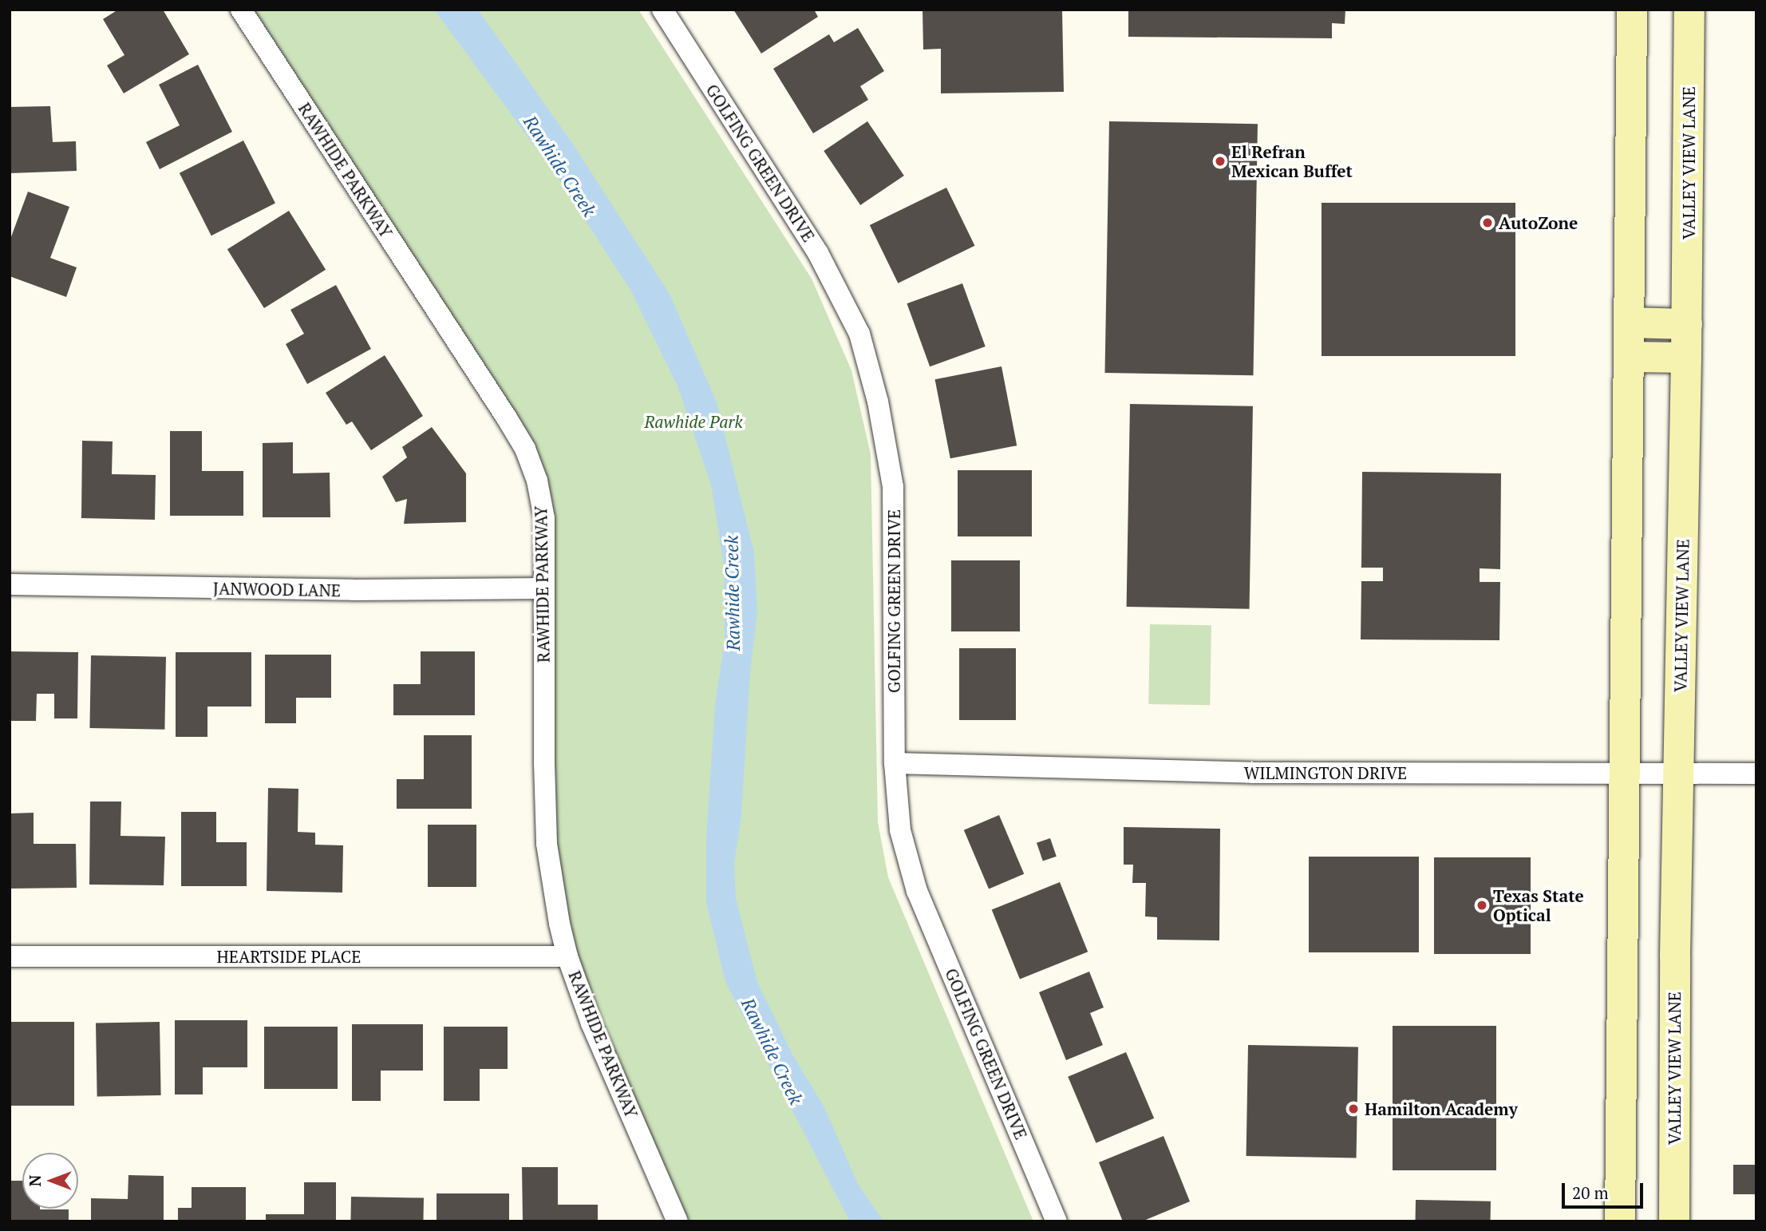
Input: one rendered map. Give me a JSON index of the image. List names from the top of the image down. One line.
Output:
{"streets":{"main road":["VALLEY VIEW LANE"],"street":["GOLFING GREEN DRIVE","RAWHIDE PARKWAY","JANWOOD LANE","WILMINGTON DRIVE","HEARTSIDE PLACE"]},"crossings":[["GOLFING GREEN DRIVE","WILMINGTON DRIVE"],["VALLEY VIEW LANE","WILMINGTON DRIVE"],["RAWHIDE PARKWAY","JANWOOD LANE"],["RAWHIDE PARKWAY","HEARTSIDE PLACE"]],"water":["Rawhide Creek"],"parks":["Rawhide Park"],"places":["El Refran Mexican Buffet","AutoZone","Texas State Optical","Hamilton Academy"],"scale_bar":"20 m","north":"left"}
